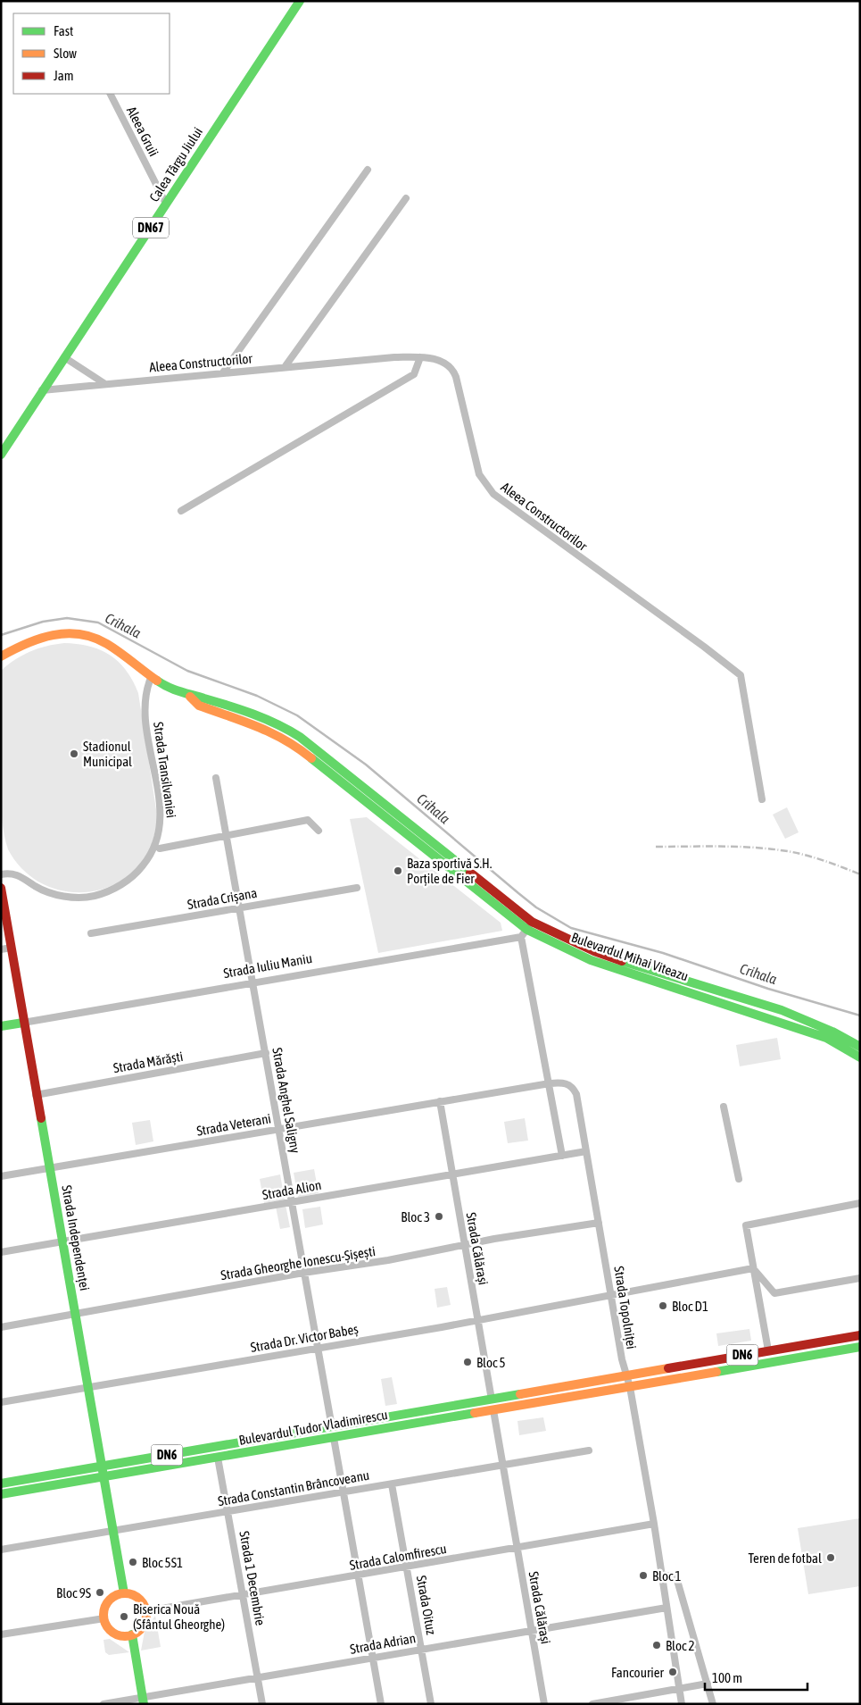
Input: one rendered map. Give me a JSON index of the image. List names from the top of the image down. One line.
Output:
{"streets":{"main road":["Calea Târgu Jiului","DN67","Bulevardul Mihai Viteazu","Strada Iuliu Maniu","Strada Independenței","DN6","Bulevardul Tudor Vladimirescu"],"street":["Aleea Gruii","Aleea Constructorilor","Strada Transilvaniei","Strada Crișana","Strada Mărăști","Strada Anghel Saligny","Strada Veterani","Strada Alion","Strada Călărași","Strada Gheorghe Ionescu-Șișești","Strada Topolniței","Strada Dr. Victor Babeș","Strada Constantin Brâncoveanu","Strada Calomfirescu","Strada 1 Decembrie","Strada Oituz","Strada Adrian"]},"crossings":[["Aleea Gruii","Calea Târgu Jiului"],["Calea Târgu Jiului","Aleea Constructorilor"],["Strada Transilvaniei","Bulevardul Mihai Viteazu"],["Strada Crișana","Strada Anghel Saligny"],["Bulevardul Mihai Viteazu","Strada Iuliu Maniu"],["Strada Iuliu Maniu","Strada Anghel Saligny"],["Strada Iuliu Maniu","Strada Independenței"],["Strada Mărăști","Strada Anghel Saligny"],["Strada Mărăști","Strada Independenței"],["Strada Anghel Saligny","Strada Veterani"],["Strada Anghel Saligny","Strada Alion"],["Strada Anghel Saligny","Strada Gheorghe Ionescu-Șișești"],["Strada Anghel Saligny","Strada Dr. Victor Babeș"],["Strada Anghel Saligny","Bulevardul Tudor Vladimirescu"],["Strada Veterani","Strada Independenței"],["Strada Veterani","Strada Călărași"],["Strada Veterani","Strada Topolniței"],["Strada Alion","Strada Independenței"],["Strada Alion","Strada Călărași"],["Strada Alion","Strada Topolniței"],["Strada Independenței","Strada Gheorghe Ionescu-Șișești"],["Strada Independenței","Strada Dr. Victor Babeș"],["Strada Independenței","Bulevardul Tudor Vladimirescu"],["Strada Independenței","Strada Constantin Brâncoveanu"],["Strada Independenței","Strada Calomfirescu"],["Strada Călărași","Strada Gheorghe Ionescu-Șișești"],["Strada Călărași","Strada Dr. Victor Babeș"],["Strada Călărași","Bulevardul Tudor Vladimirescu"],["Strada Călărași","Strada Constantin Brâncoveanu"],["Strada Călărași","Strada Calomfirescu"],["Strada Călărași","Strada Adrian"],["Strada Gheorghe Ionescu-Șișești","Strada Topolniței"],["Strada Topolniței","Strada Dr. Victor Babeș"],["Strada Topolniței","DN6"],["Strada Topolniței","Bulevardul Tudor Vladimirescu"],["Strada Topolniței","Strada Calomfirescu"],["Strada Topolniței","Strada Adrian"],["DN6","Bulevardul Tudor Vladimirescu"],["Bulevardul Tudor Vladimirescu","Strada 1 Decembrie"],["Strada Constantin Brâncoveanu","Strada 1 Decembrie"],["Strada Constantin Brâncoveanu","Strada Oituz"],["Strada Calomfirescu","Strada 1 Decembrie"],["Strada Calomfirescu","Strada Oituz"],["Strada 1 Decembrie","Strada Adrian"],["Strada Oituz","Strada Adrian"]],"water":["Crihala"],"places":["Stadionul Municipal","Baza sportivă S.H. Porțile de Fier","Bloc 3","Bloc D1","Bloc 5","Teren de fotbal","Bloc 5S1","Bloc 1","Bloc 9S","Biserica Nouă (Sfântul Gheorghe)","Bloc 2","Fancourier"],"legend":["Fast","Slow","Jam"],"scale_bar":"100 m"}
